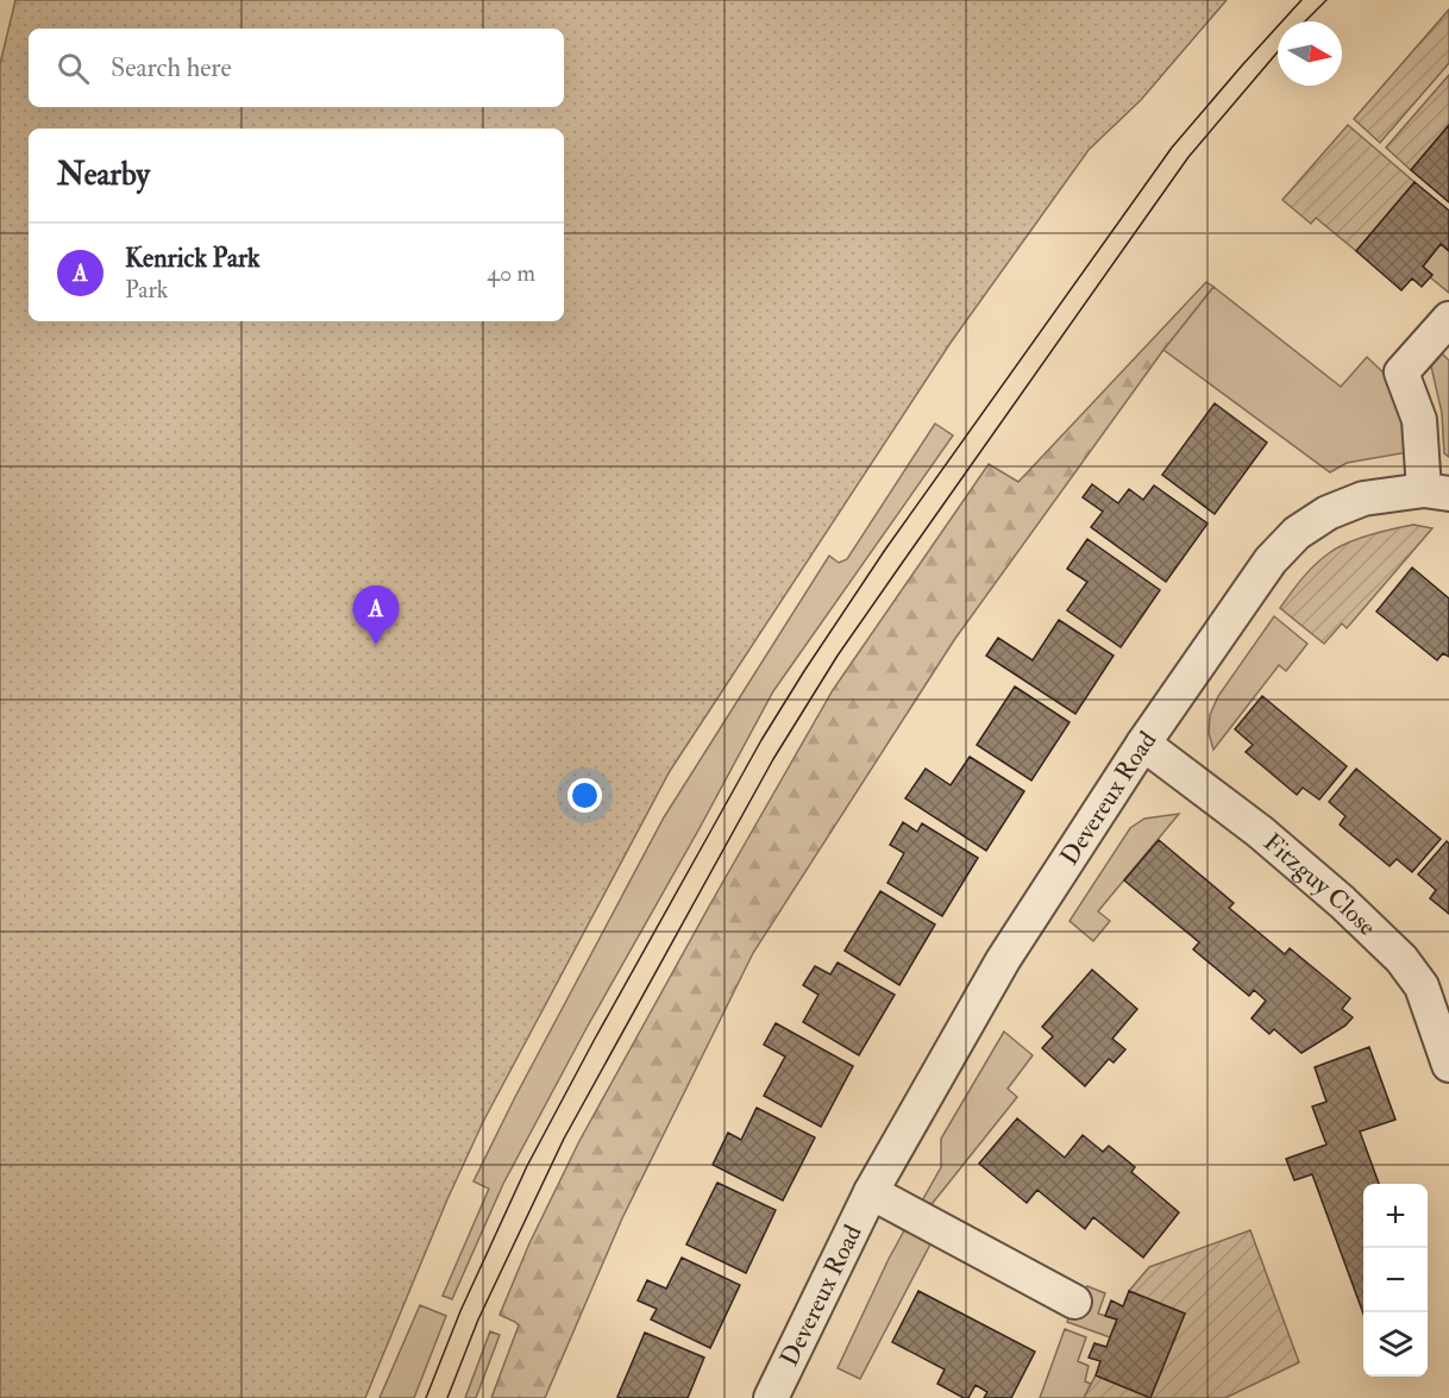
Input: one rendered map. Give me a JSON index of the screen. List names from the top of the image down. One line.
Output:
{"streets":{"street":["Devereux Road","Fitzguy Close"]},"crossings":[["Devereux Road","Fitzguy Close"]],"north":"right","page":{"search":"Search here","heading":"Nearby","list":[{"mark":"A","name":"Kenrick Park","note":"Park","value":"40 m"}],"pins":"A","map_buttons":["+","−"]}}
